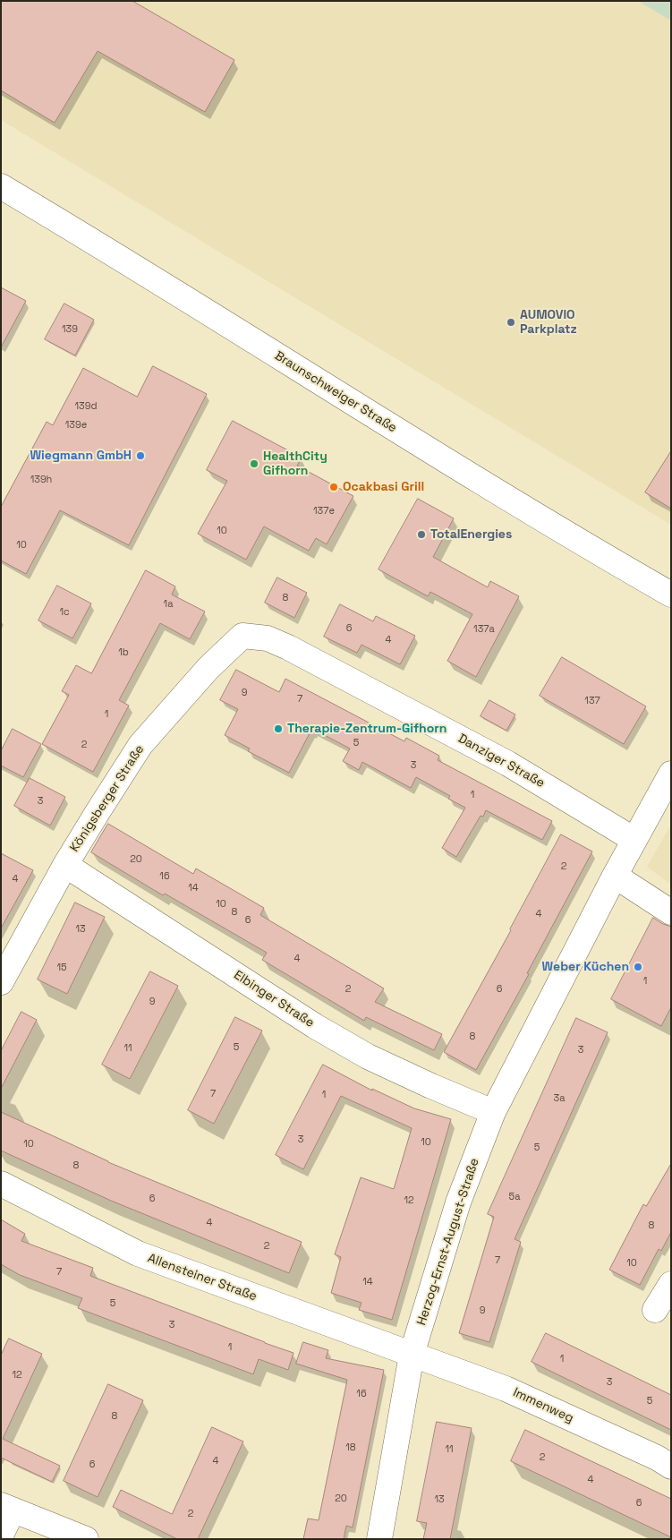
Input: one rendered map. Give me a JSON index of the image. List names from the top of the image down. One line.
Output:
{"streets":{"street":["Braunschweiger Straße","Danziger Straße","Königsberger Straße","Elbinger Straße","Herzog-Ernst-August-Straße","Allensteiner Straße","Immenweg"]},"crossings":[["Danziger Straße","Königsberger Straße"],["Danziger Straße","Herzog-Ernst-August-Straße"],["Königsberger Straße","Elbinger Straße"],["Elbinger Straße","Herzog-Ernst-August-Straße"],["Herzog-Ernst-August-Straße","Allensteiner Straße"],["Herzog-Ernst-August-Straße","Immenweg"],["Allensteiner Straße","Immenweg"]],"places":["AUMOVIO Parkplatz","Wiegmann GmbH","HealthCity Gifhorn","Ocakbasi Grill","TotalEnergies","Therapie-Zentrum-Gifhorn","Weber Küchen"],"house_numbers":["139","139d","139e","139h","137e","10","10","8","1a","1c","6","137a","4","1b","9","7","137","1","5","2","3","1","3","20","2","16","4","14","10","8","4","6","13","4","15","1","2","6","9","8","5","11","3","7","1","3a","3","10","10","5","8","5a","6","12","4","8","2","7","10","7","14","5","9","3","1","1","12","3","16","5","8","18","11","2","4","6","4","20","13","6","2"]}
